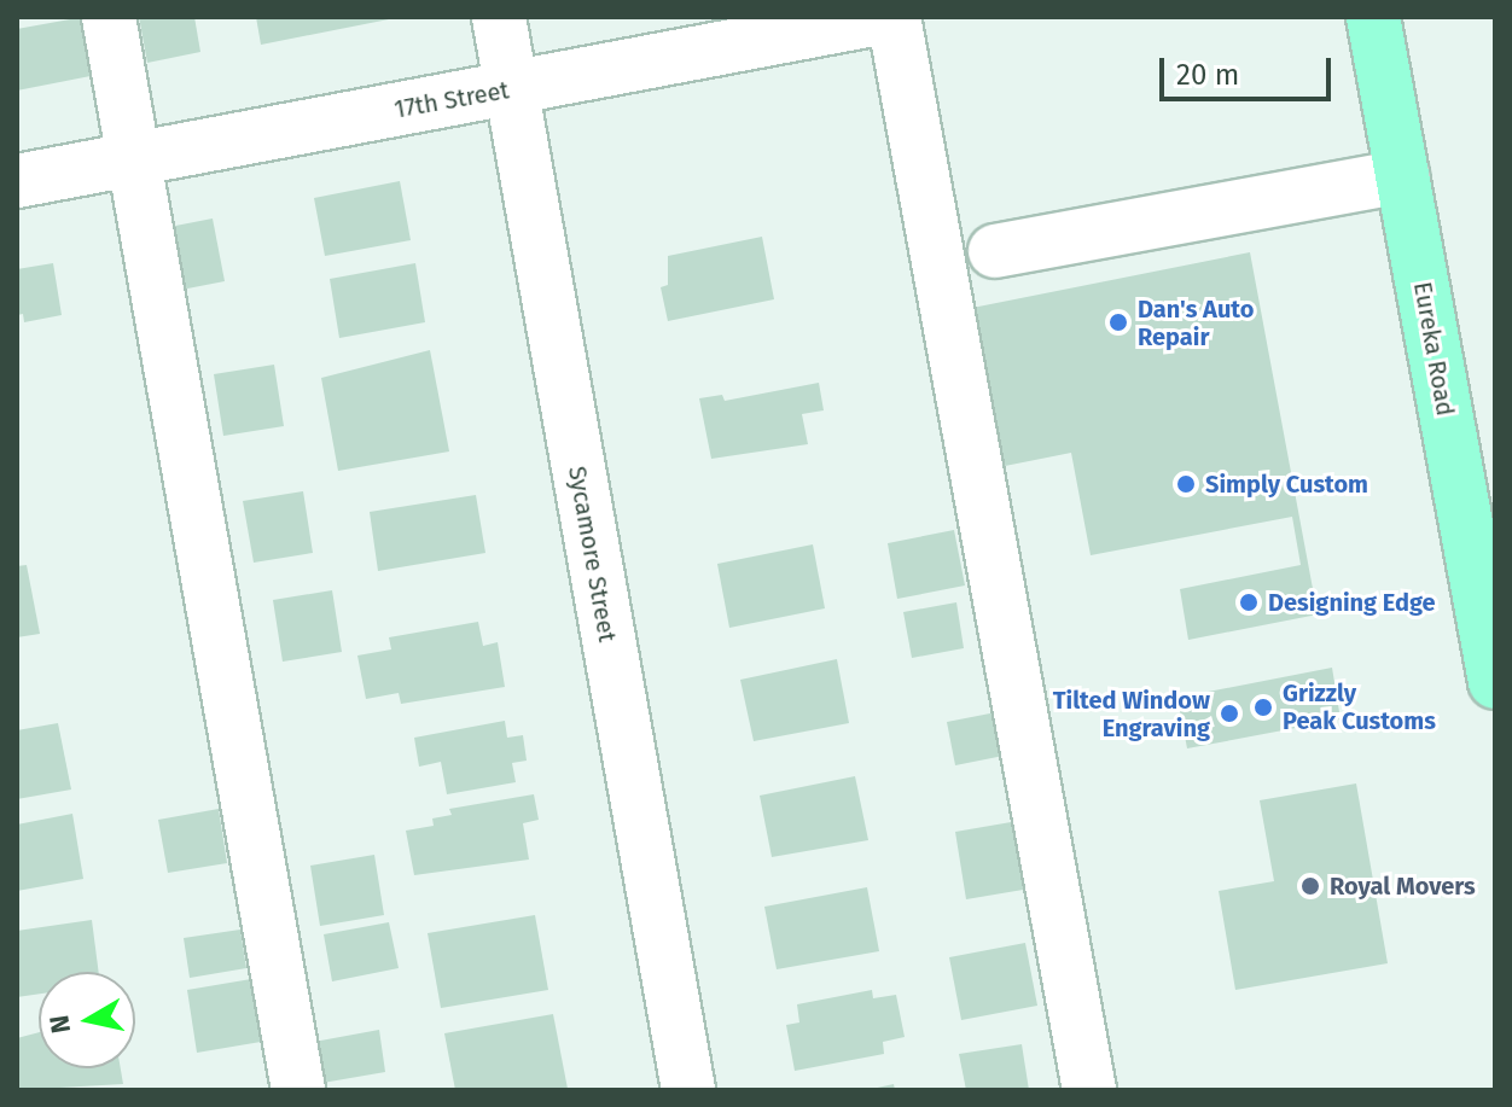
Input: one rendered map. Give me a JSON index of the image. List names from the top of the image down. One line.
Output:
{"streets":{"main road":["Eureka Road"],"street":["17th Street","Sycamore Street"]},"crossings":[["17th Street","Sycamore Street"]],"places":["Dan's Auto Repair","Simply Custom","Designing Edge","Grizzly Peak Customs","Tilted Window Engraving","Royal Movers"],"scale_bar":"20 m","north":"left"}
